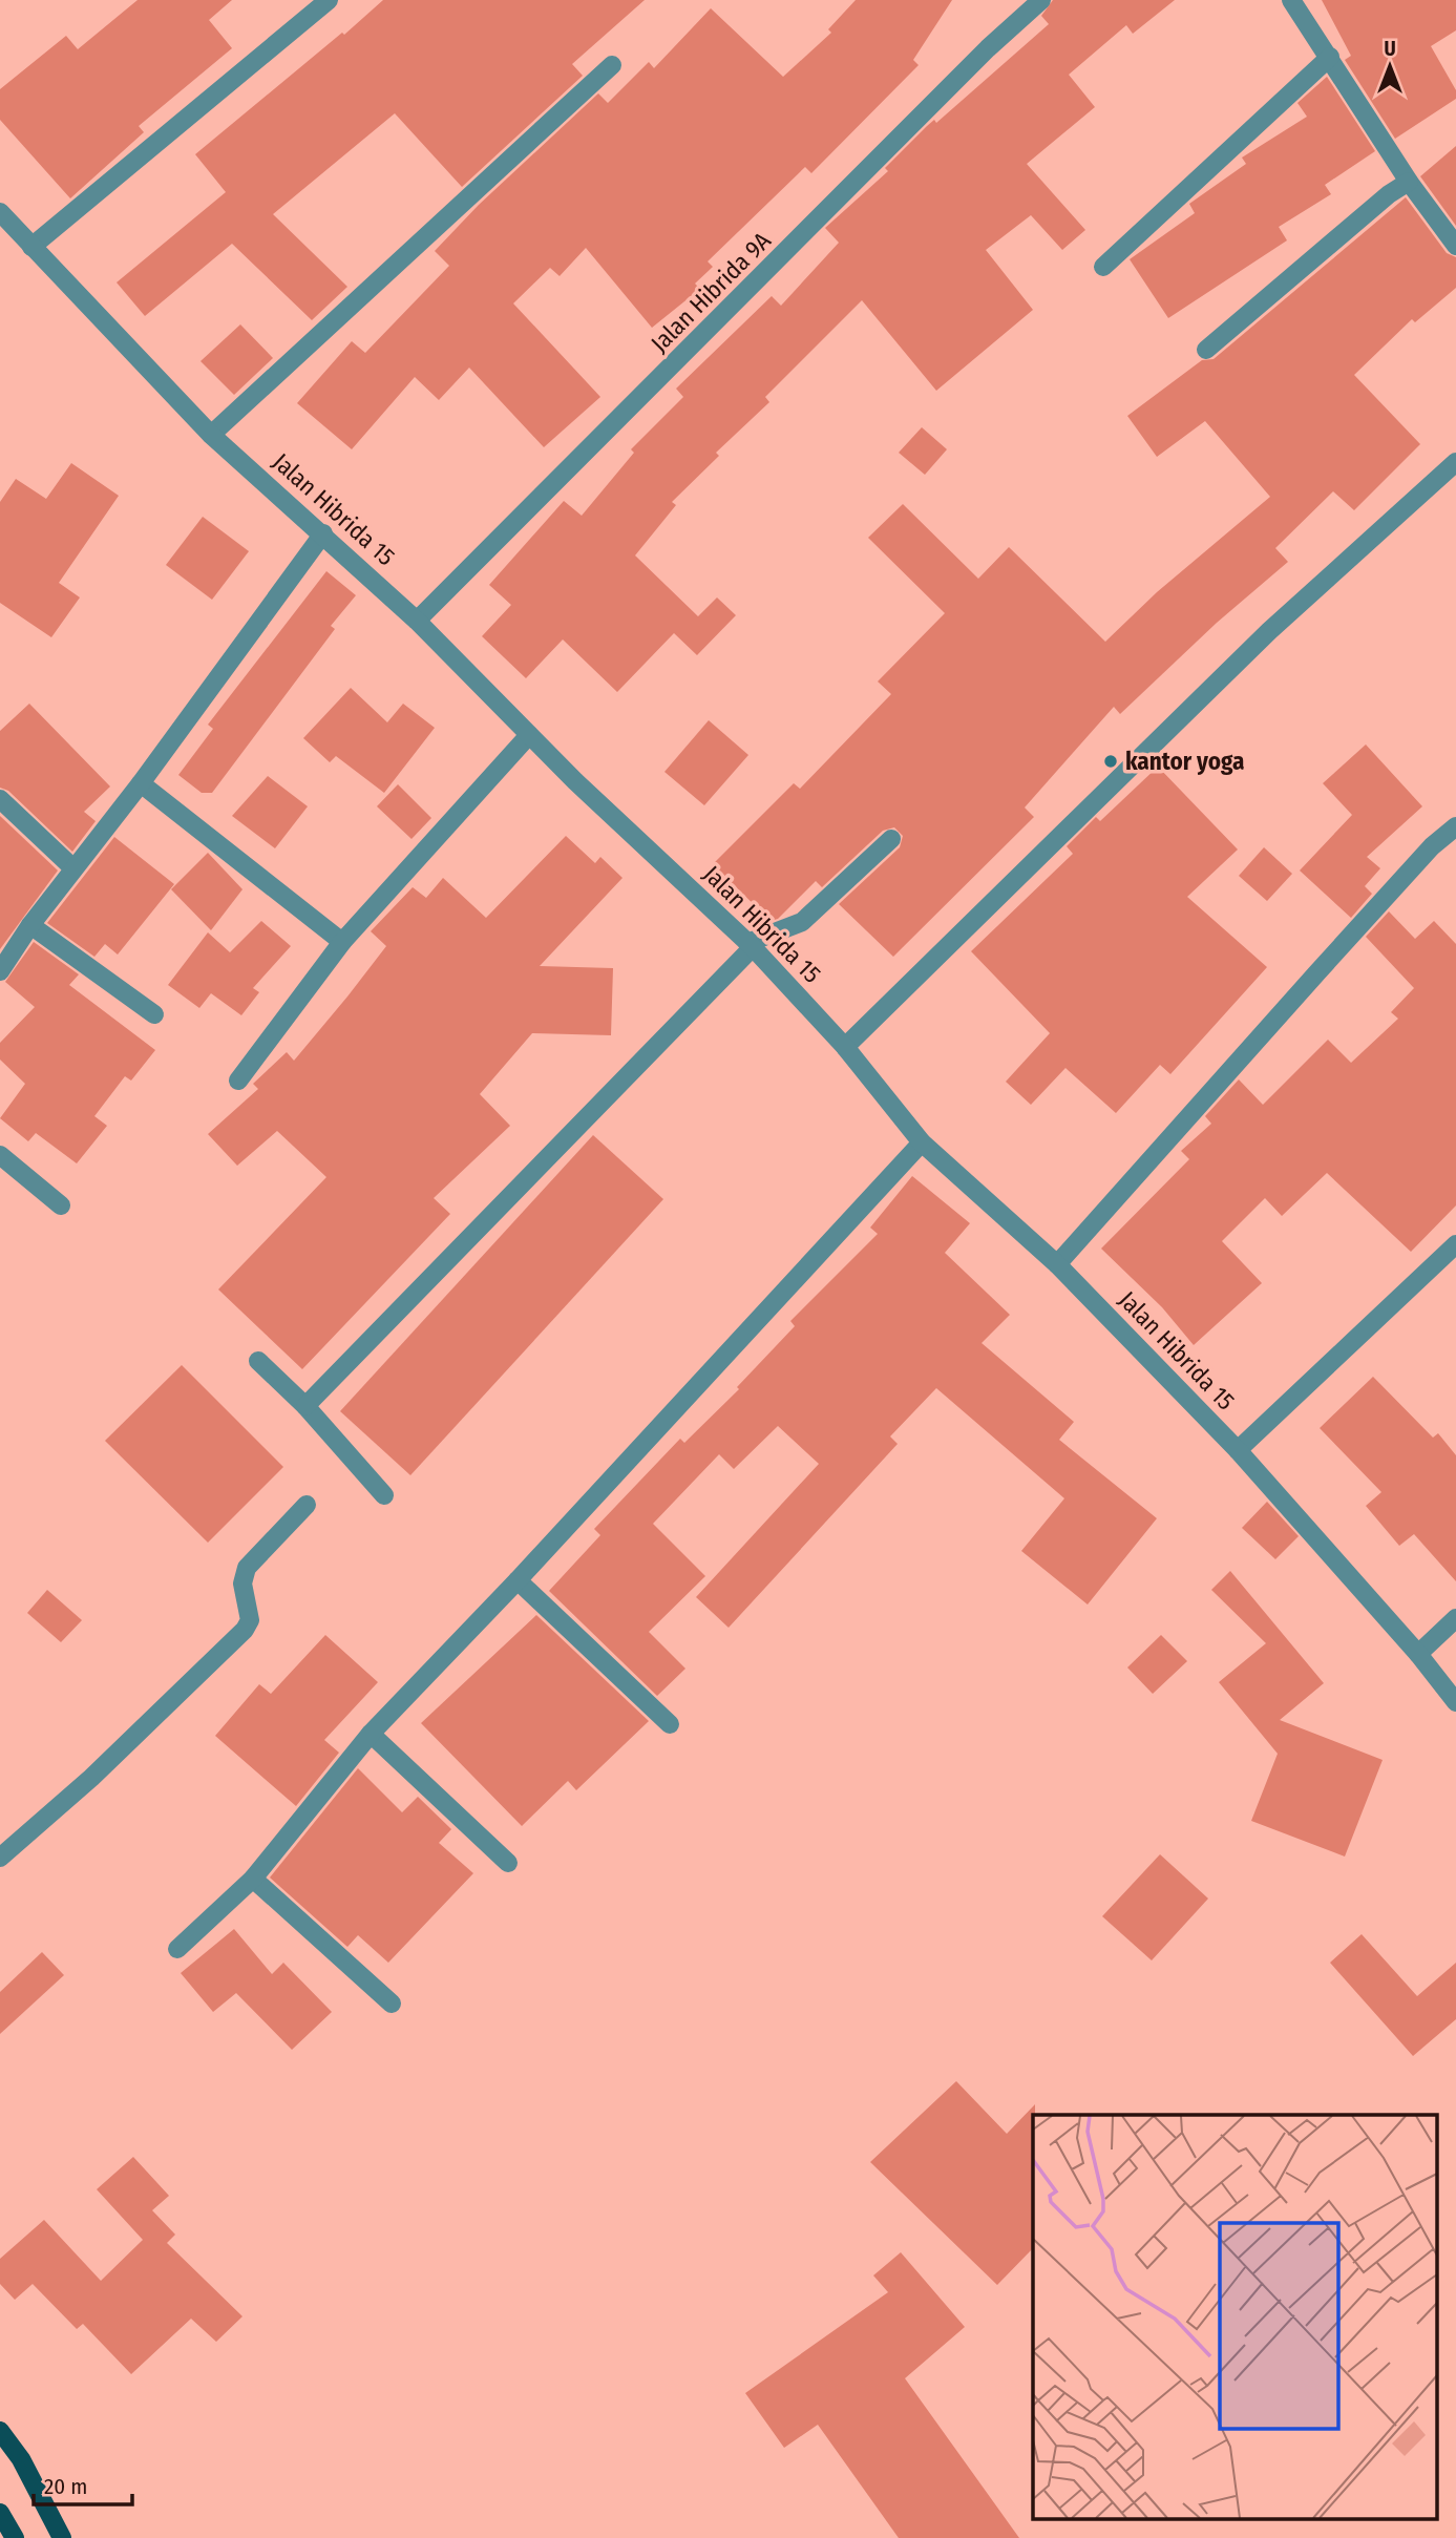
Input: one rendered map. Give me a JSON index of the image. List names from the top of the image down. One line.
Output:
{"streets":{"street":["Jalan Hibrida 9A","Jalan Hibrida 15"]},"crossings":[["Jalan Hibrida 9A","Jalan Hibrida 15"]],"places":["kantor yoga"],"scale_bar":"20 m","north":"top"}
